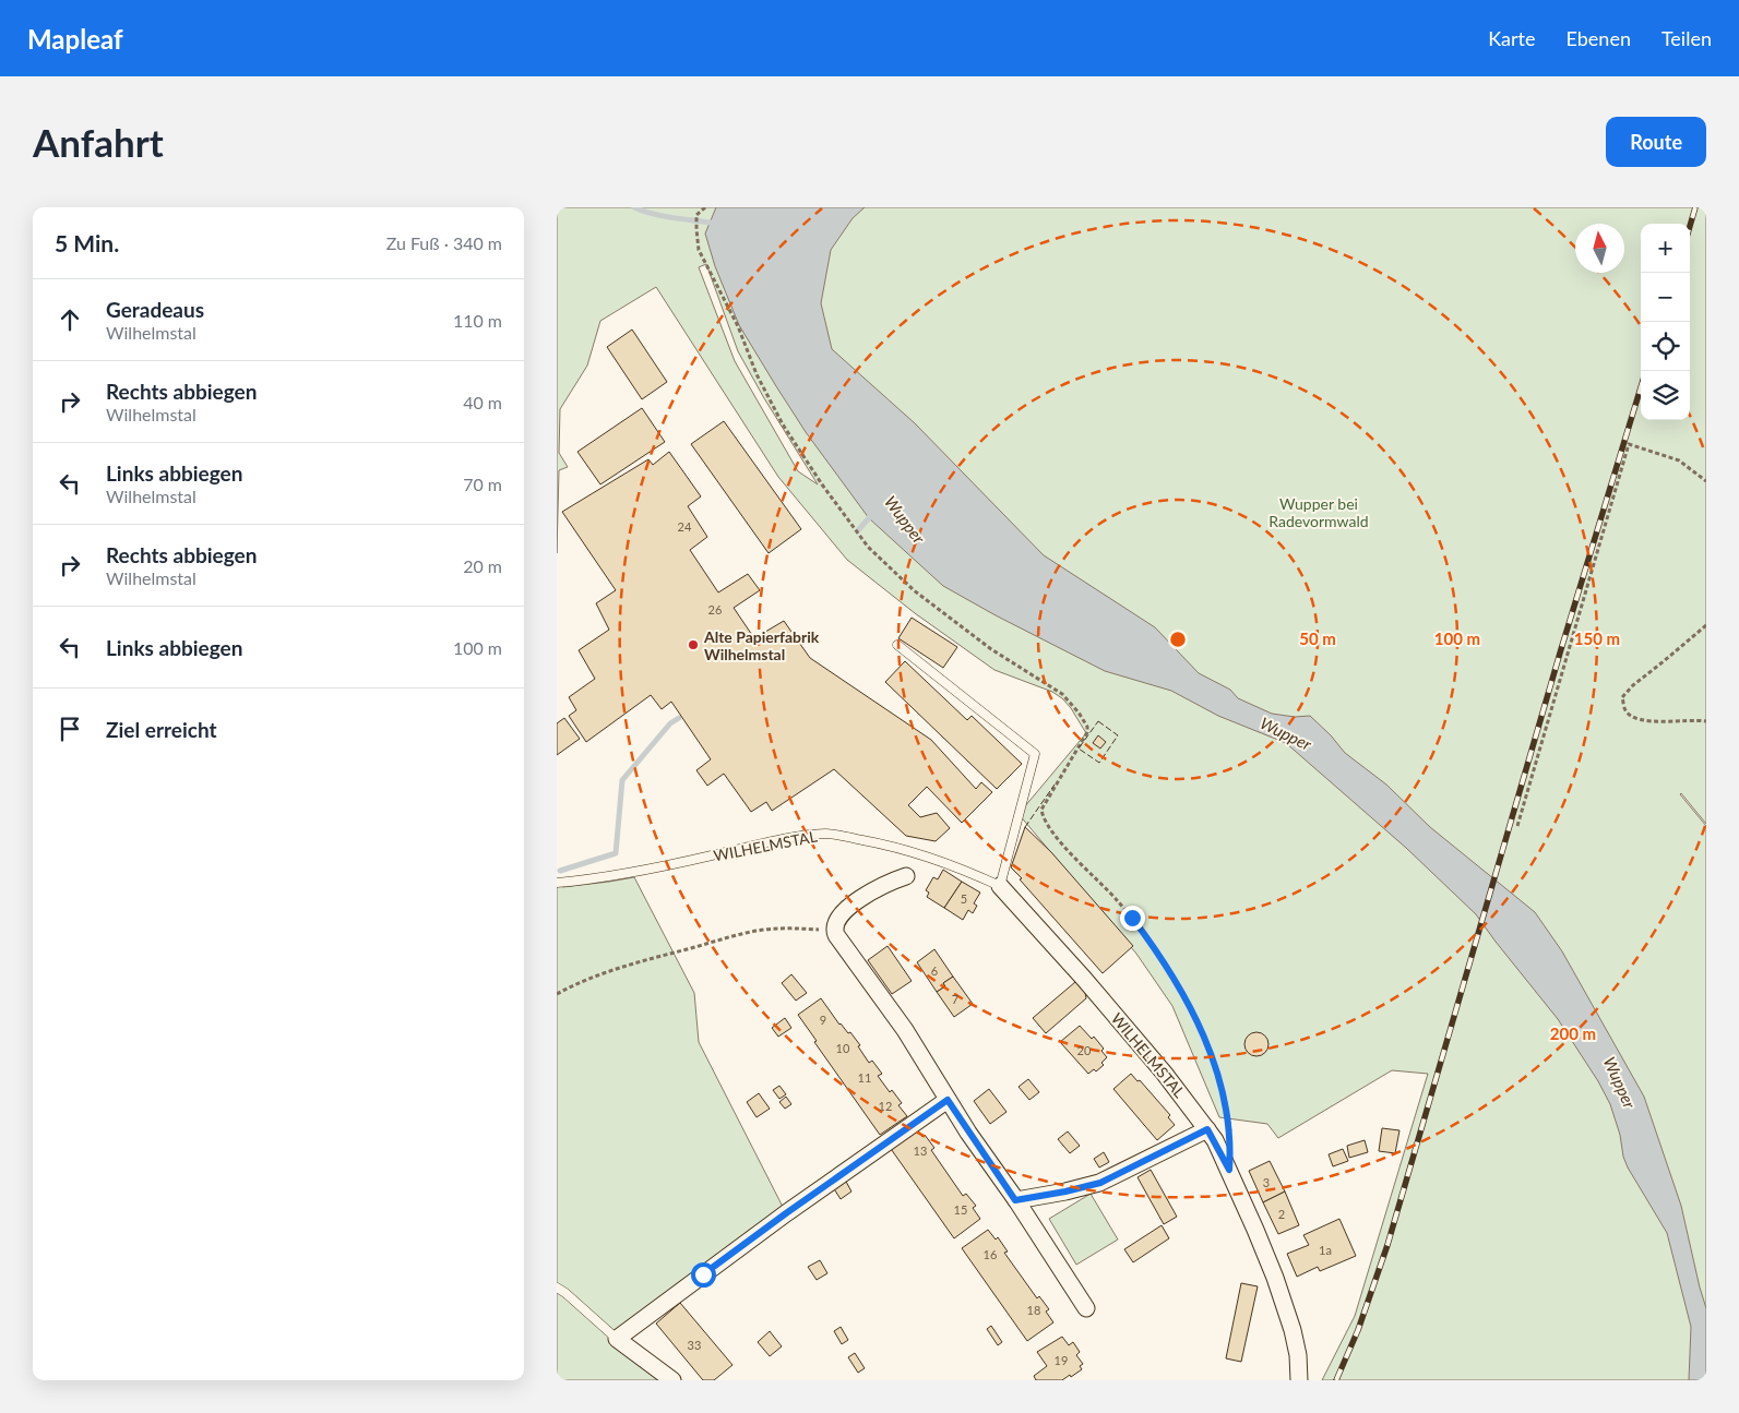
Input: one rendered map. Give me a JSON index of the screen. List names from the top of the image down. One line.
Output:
{"streets":{"street":["WILHELMSTAL"]},"water":["Wupper"],"parks":["Wupper bei Radevormwald"],"places":["Alte Papierfabrik Wilhelmstal"],"house_numbers":["24","26","5","6","7","9","10","20","11","12","13","3","15","2","1a","16","18","33","19"],"north":"top","page":{"header":"Mapleaf","nav":["Karte","Ebenen","Teilen"],"buttons":"Route","title":"Anfahrt","heading":["5 Min.","Zu Fuß · 340 m"],"map_buttons":["+","−"],"list":[["Geradeaus","Wilhelmstal","110 m"],["Rechts abbiegen","Wilhelmstal","40 m"],["Links abbiegen","Wilhelmstal","70 m"],["Rechts abbiegen","Wilhelmstal","20 m"],["Links abbiegen","100 m"],"Ziel erreicht"]},"rings":["50 m","100 m","150 m","200 m"]}
